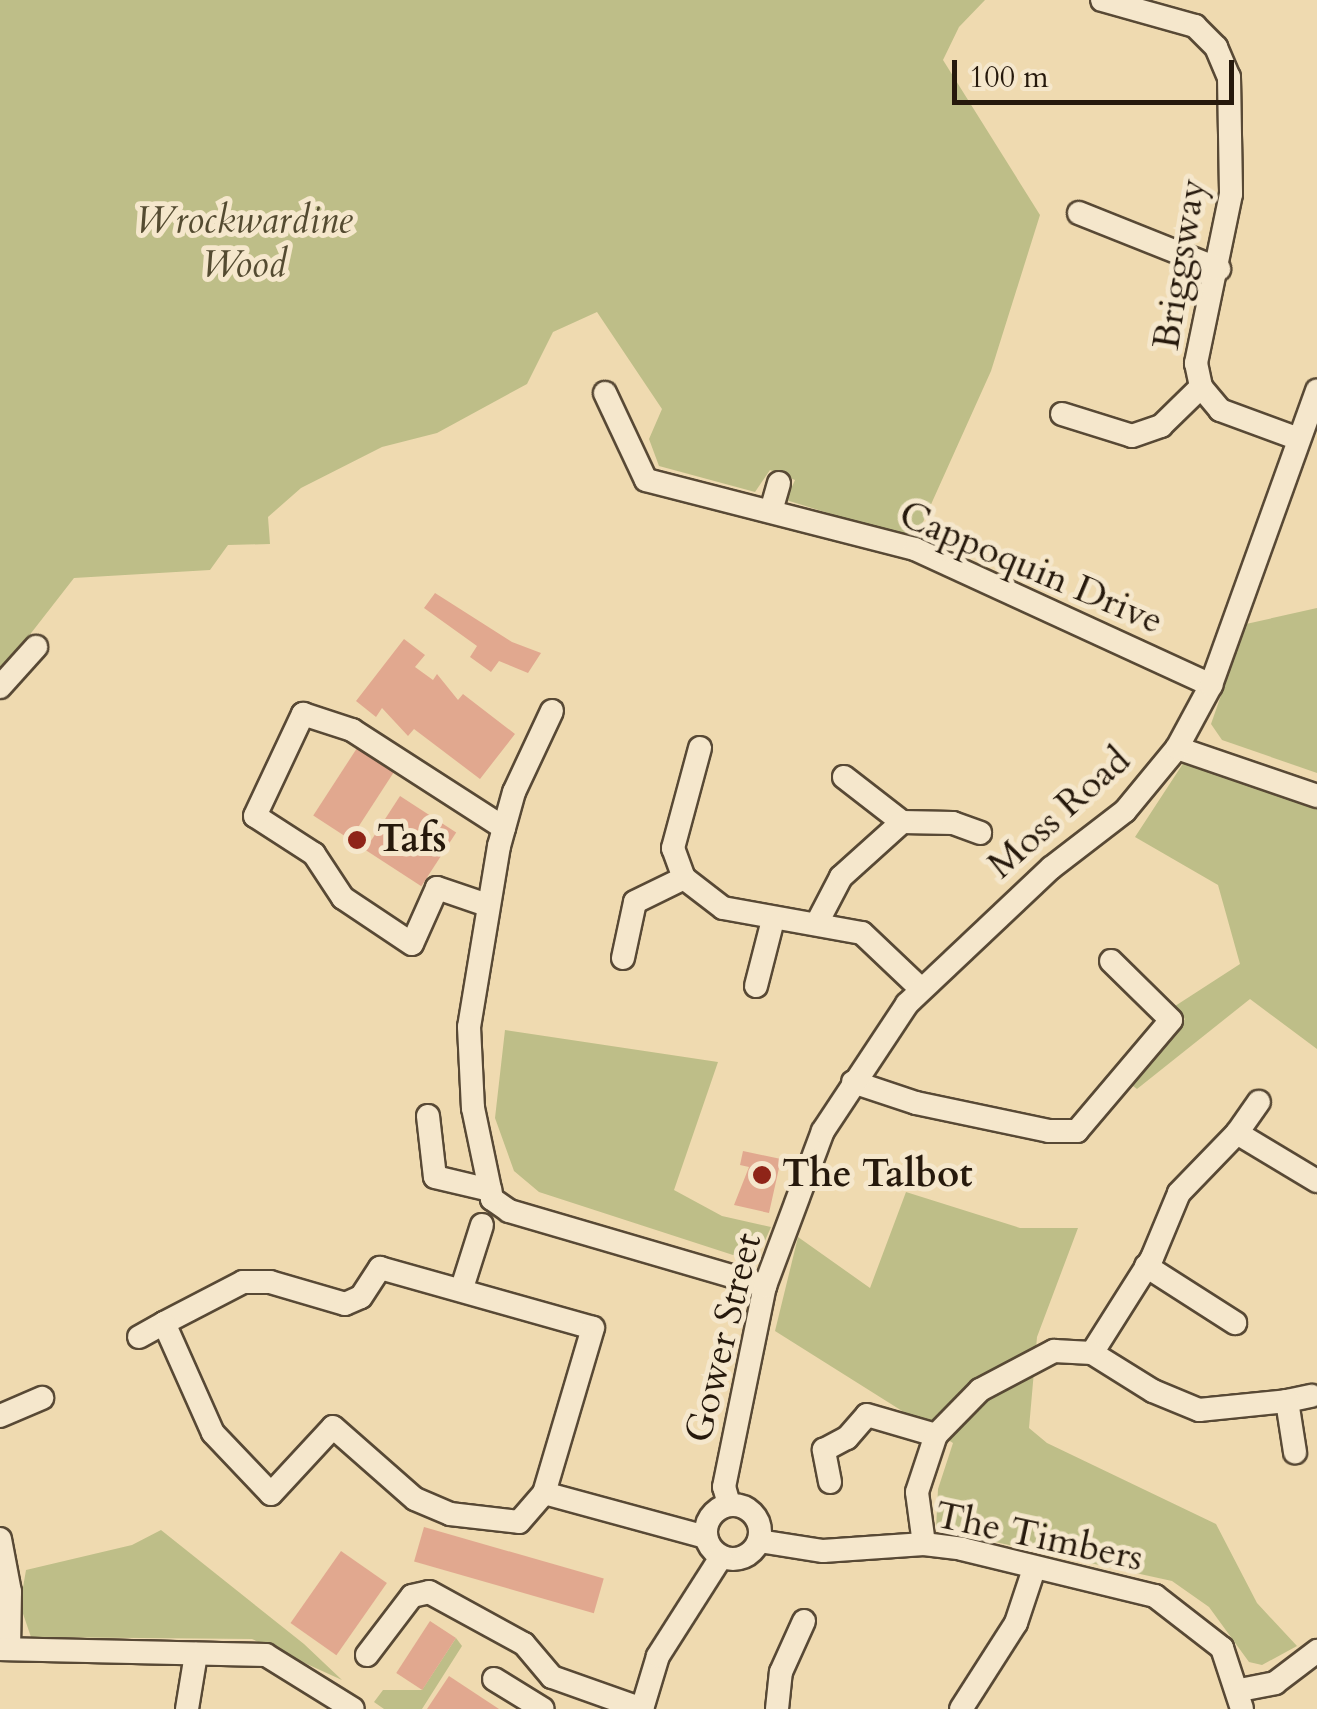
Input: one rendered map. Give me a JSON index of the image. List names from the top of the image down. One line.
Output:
{"streets":{"street":["Briggsway","Cappoquin Drive","Moss Road","Gower Street","The Timbers"]},"crossings":[["Briggsway","Moss Road"],["Cappoquin Drive","Moss Road"],["Moss Road","Gower Street"],["Gower Street","The Timbers"]],"parks":["Wrockwardine Wood"],"places":["Tafs","The Talbot"],"scale_bar":"100 m"}
